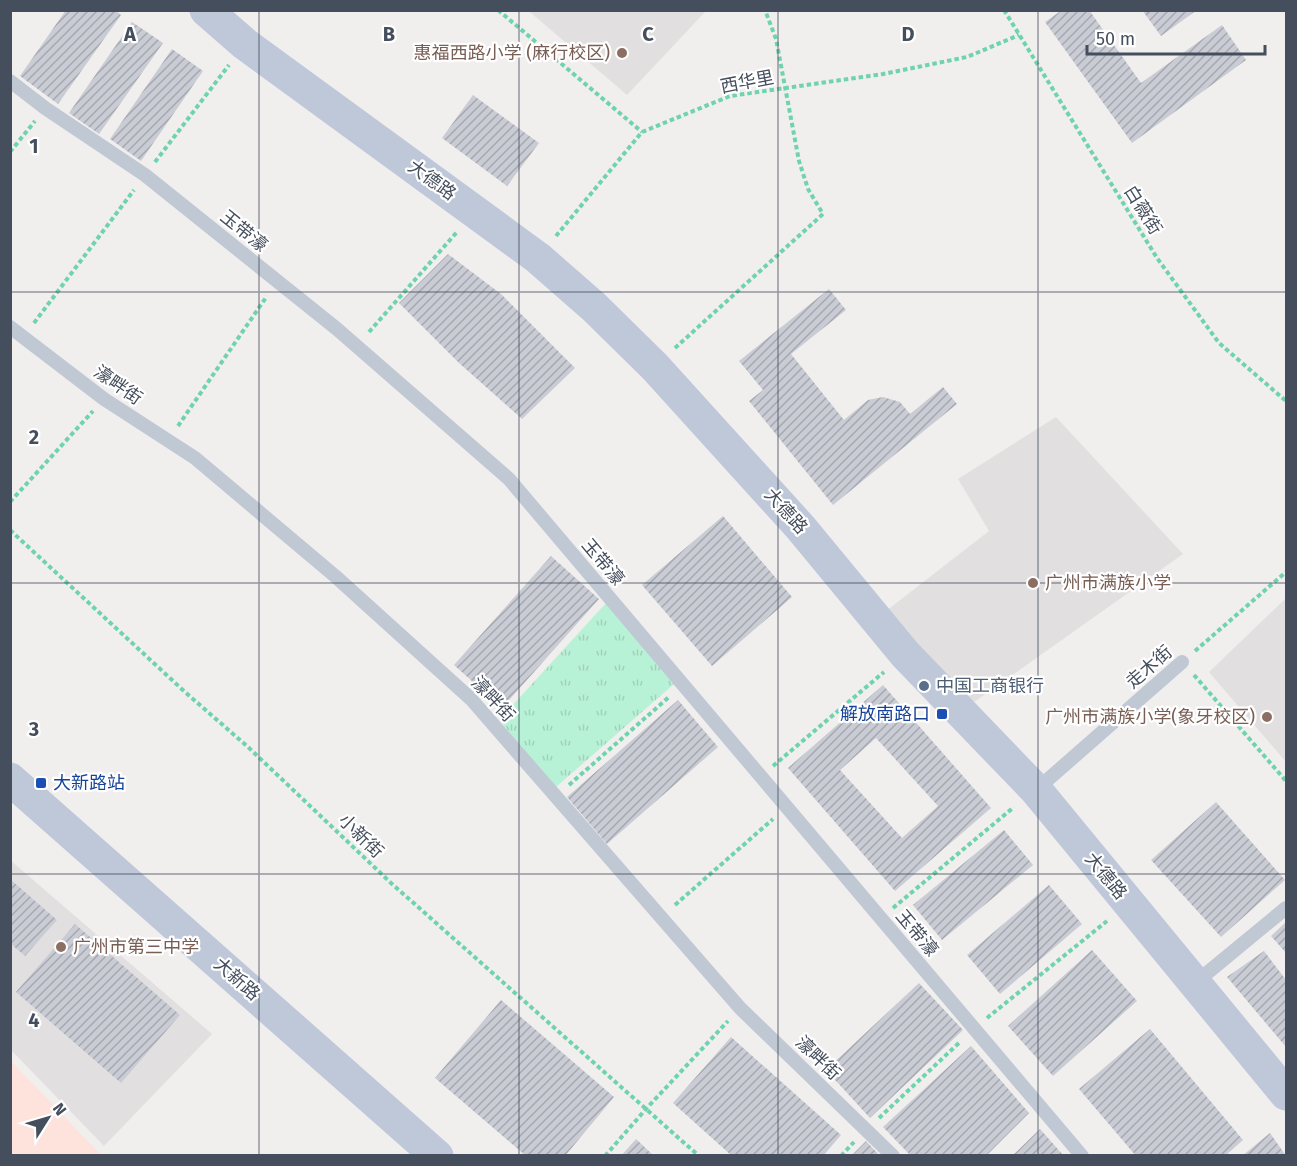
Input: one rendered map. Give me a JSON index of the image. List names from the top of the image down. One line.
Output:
{"streets":{"main road":["大德路","大新路"],"lane":["玉带濠","濠畔街","走木街"],"path":["西华里","白薇街","小新街"]},"crossings":[["西华里","大德路"],["西华里","白薇街"],["大德路","走木街"]],"places":{"other":["惠福西路小学 (麻行校区)","广州市满族小学","中国工商银行","广州市满族小学(象牙校区)","广州市第三中学"],"transit":["解放南路口","大新路站"]},"scale_bar":"50 m","north":"top right","grid":{"columns":["A","B","C","D"],"rows":["1","2","3","4"]}}
